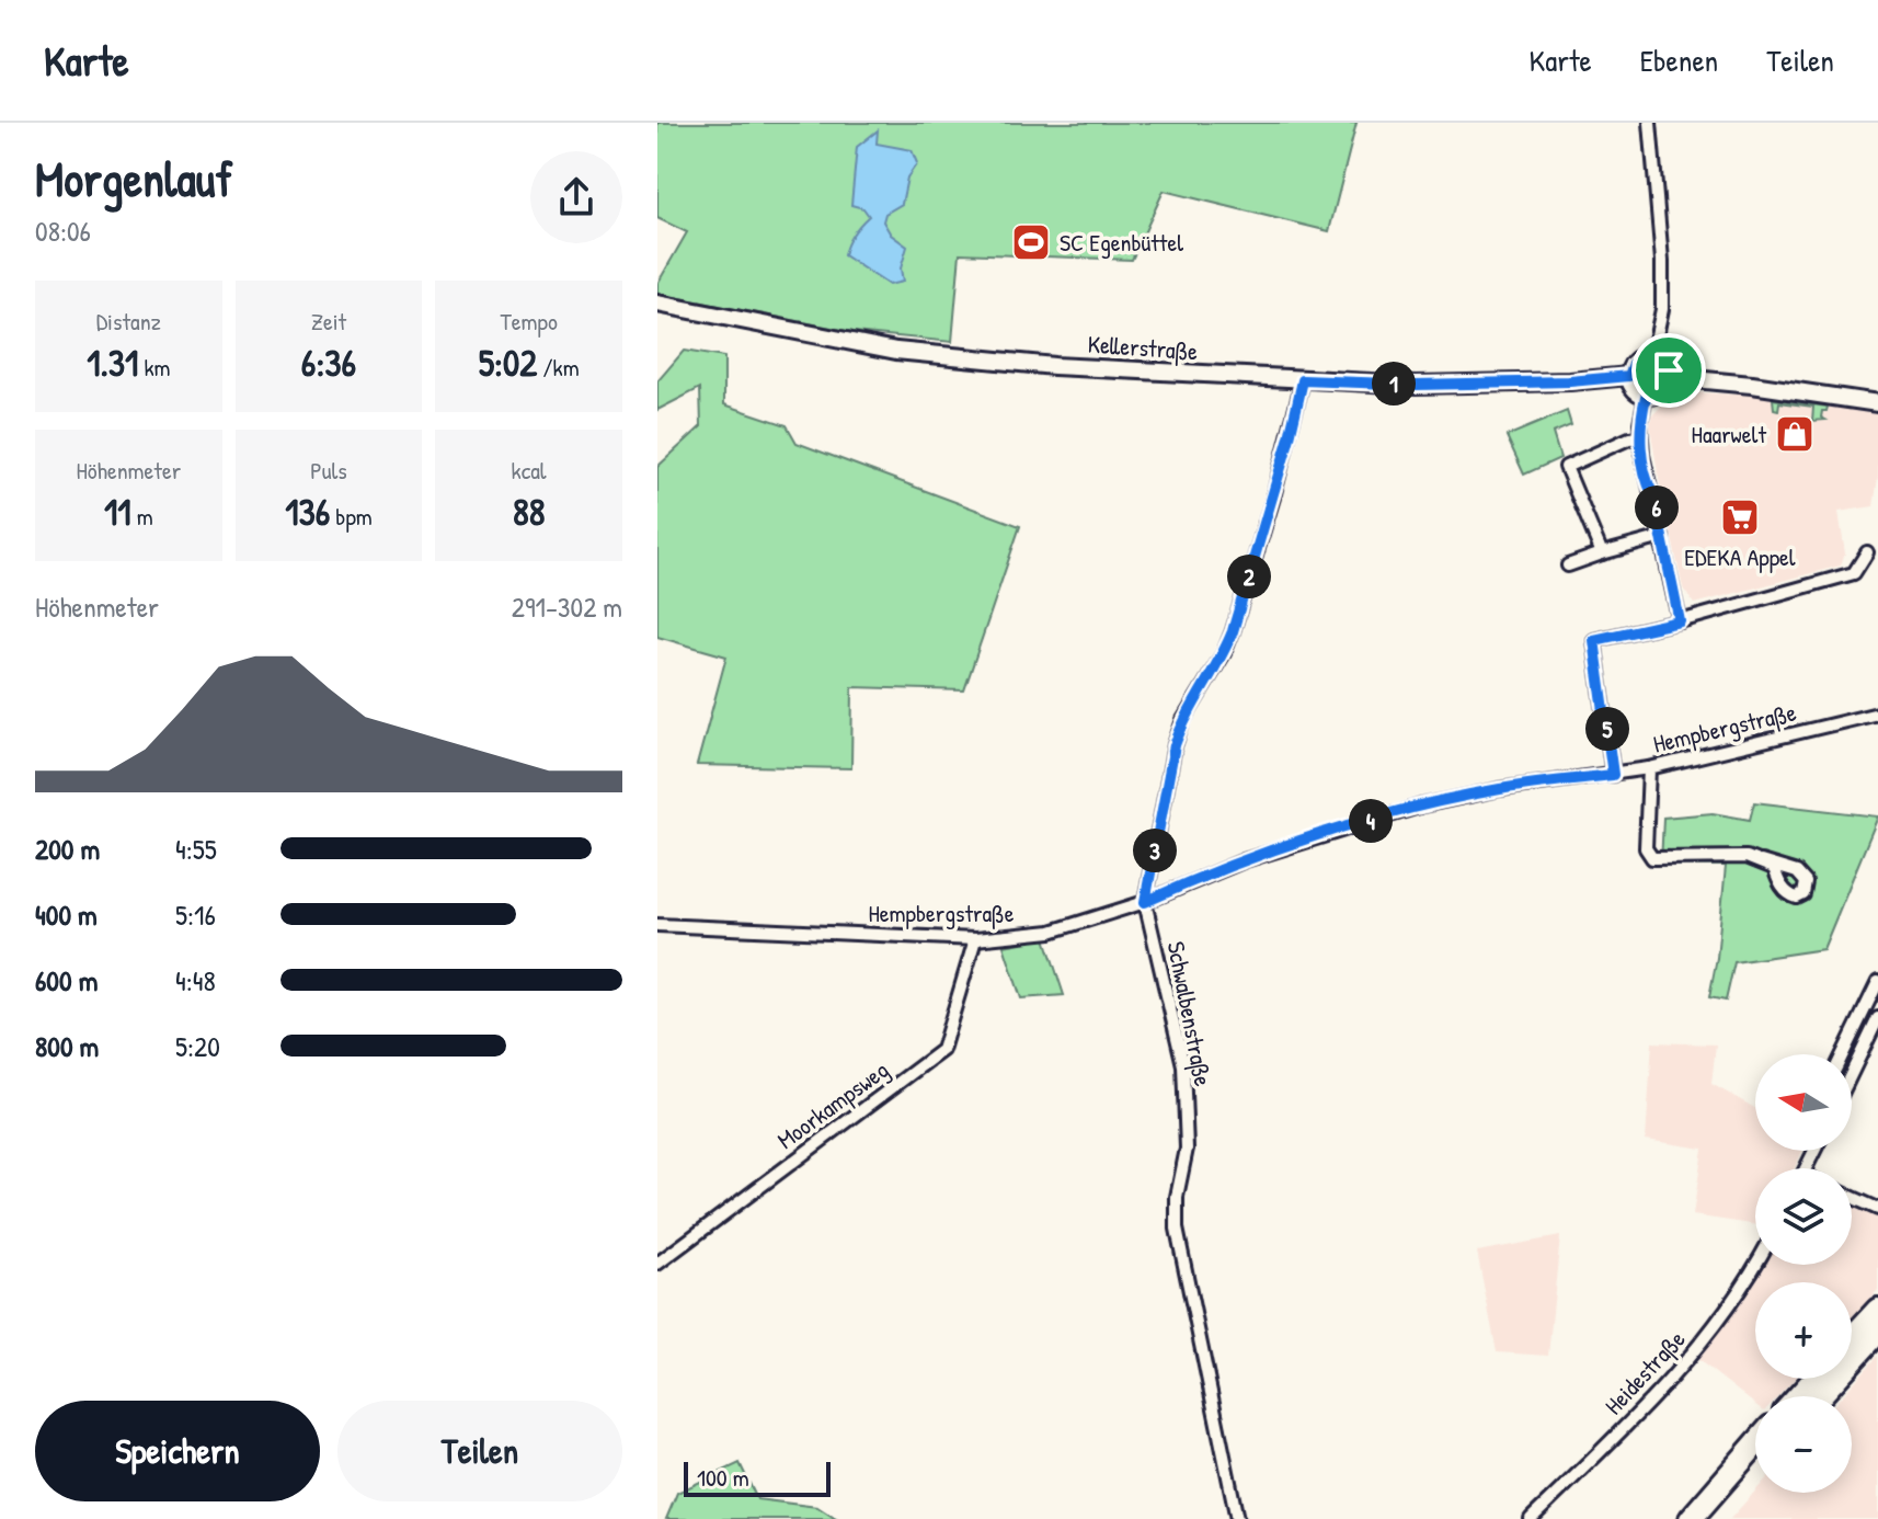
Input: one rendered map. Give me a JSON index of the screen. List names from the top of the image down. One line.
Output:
{"streets":{"main road":["Kellerstraße"],"street":["Hempbergstraße","Schwalbenstraße","Moorkampsweg","Heidestraße"]},"crossings":[["Kellerstraße","Schwalbenstraße"],["Hempbergstraße","Schwalbenstraße"],["Hempbergstraße","Moorkampsweg"]],"places":{"sports":["SC Egenbüttel"],"shop":["Haarwelt"],"supermarket":["EDEKA Appel"]},"scale_bar":"100 m","north":"left","page":{"header":"Karte","nav":["Karte","Ebenen","Teilen"],"heading":["Morgenlauf","08:06"],"stats":[["Distanz","1.31 km"],["Zeit","6:36"],["Tempo","5:02 /km"],["Höhenmeter","11 m"],["Puls","136 bpm"],["kcal","88"]],"pins":["1","6","2","5","4","3"],"chart":["Höhenmeter","291–302 m"],"list":[{"name":"200 m","note":"4:55"},{"name":"400 m","note":"5:16"},{"name":"600 m","note":"4:48"},{"name":"800 m","note":"5:20"}],"map_buttons":["+","−"],"buttons":["Speichern","Teilen"],"scale":"100 m"}}
